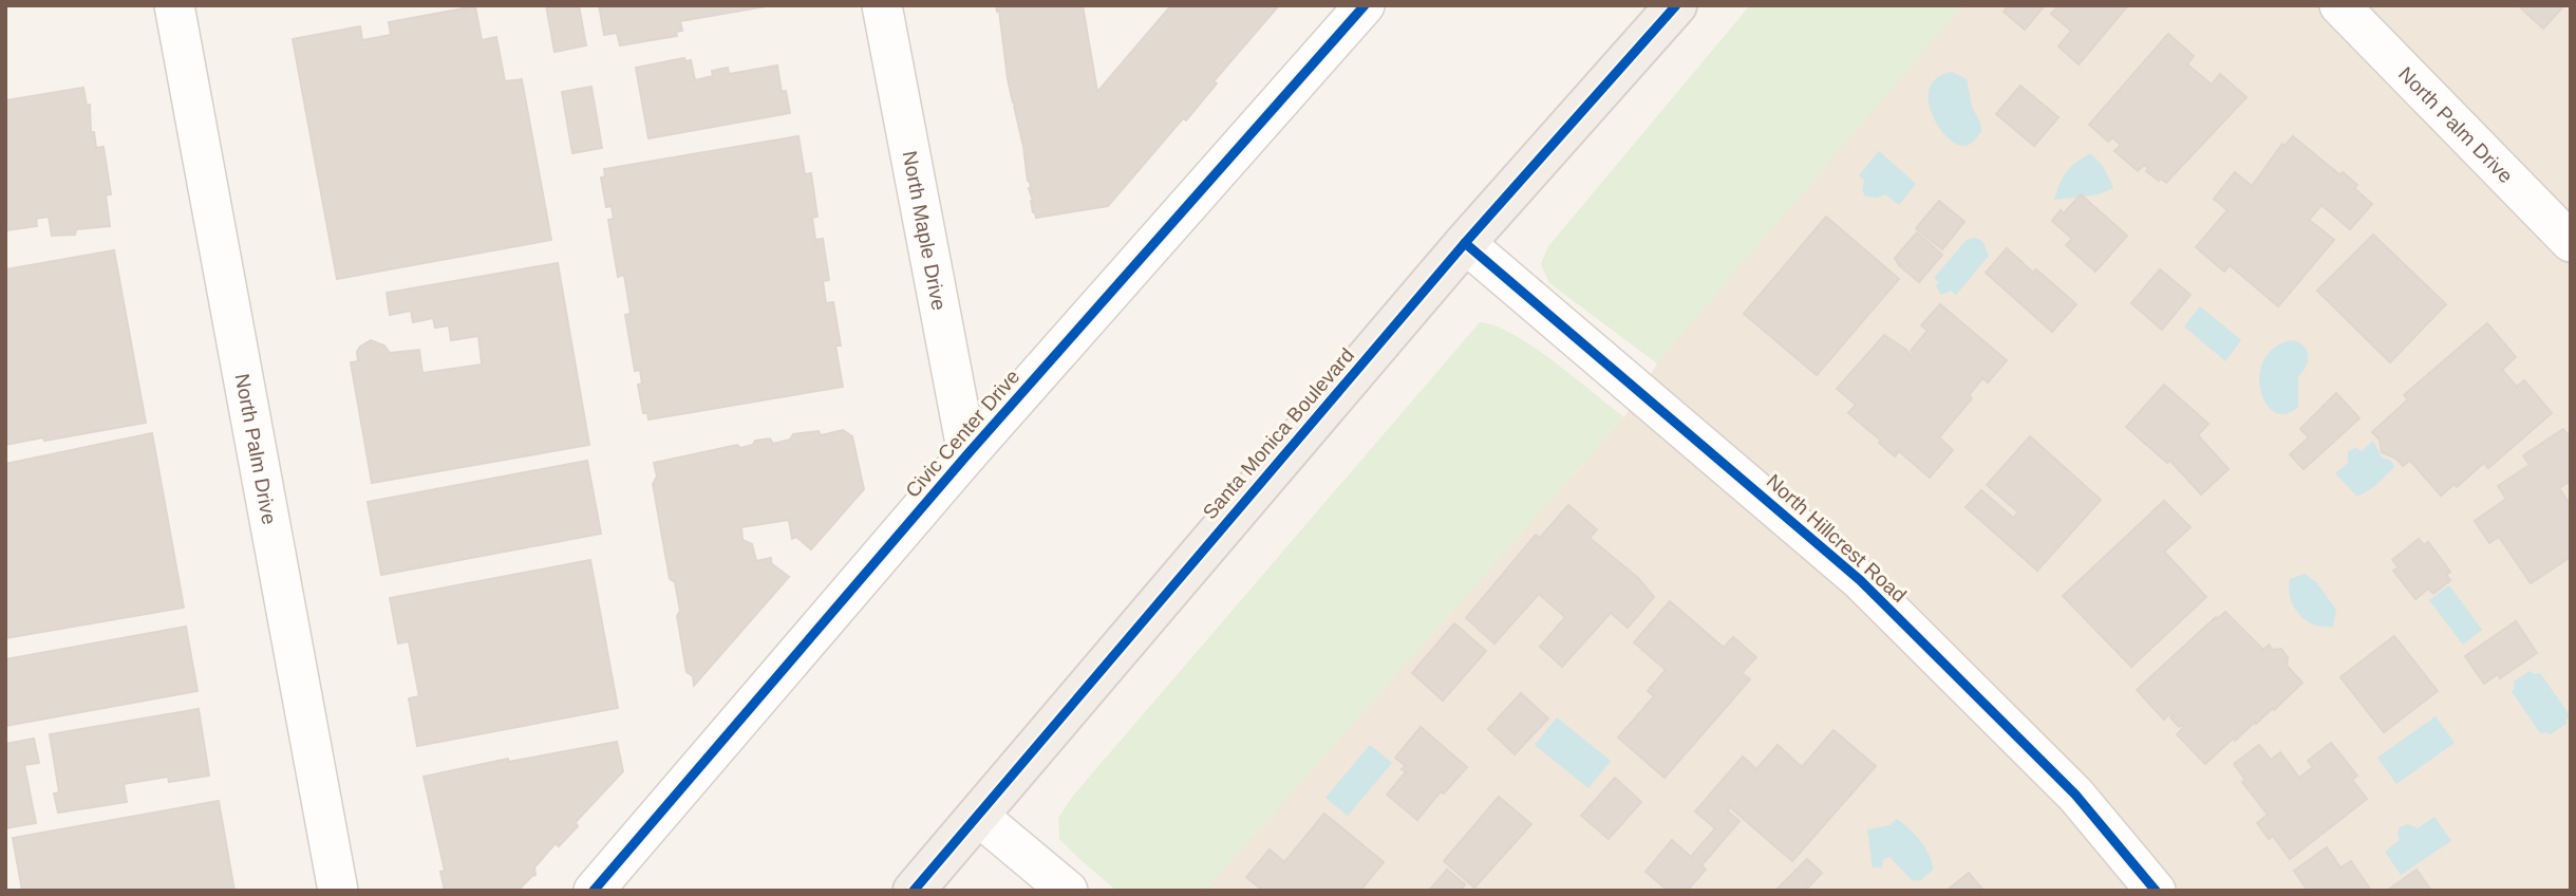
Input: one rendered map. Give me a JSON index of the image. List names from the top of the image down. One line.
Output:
{"streets":{"main road":["Santa Monica Boulevard"],"street":["North Palm Drive","North Maple Drive","Civic Center Drive","North Hillcrest Road"]},"crossings":[["North Maple Drive","Civic Center Drive"],["Santa Monica Boulevard","North Hillcrest Road"]]}
